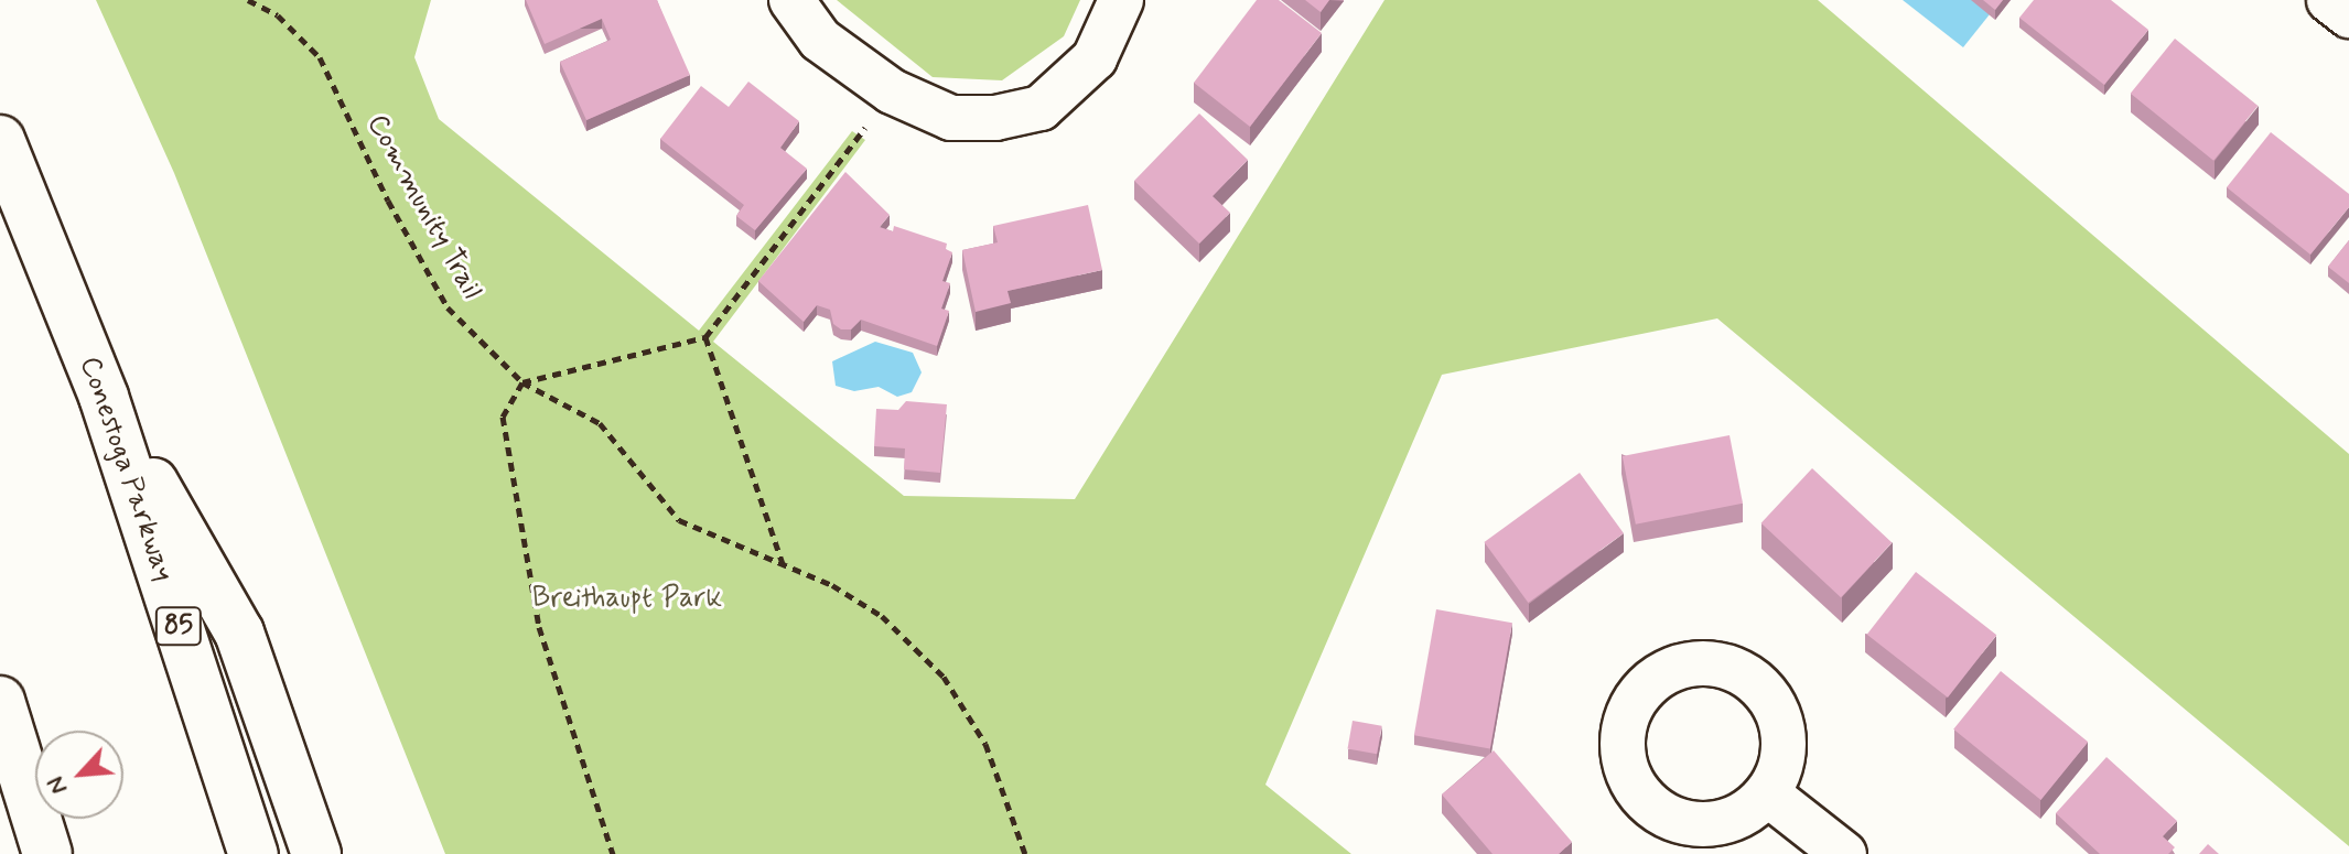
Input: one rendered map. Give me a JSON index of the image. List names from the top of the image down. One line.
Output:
{"streets":{"highway":["Conestoga Parkway","85"],"path":["Community Trail"]},"parks":["Breithaupt Park"],"north":"bottom left"}
